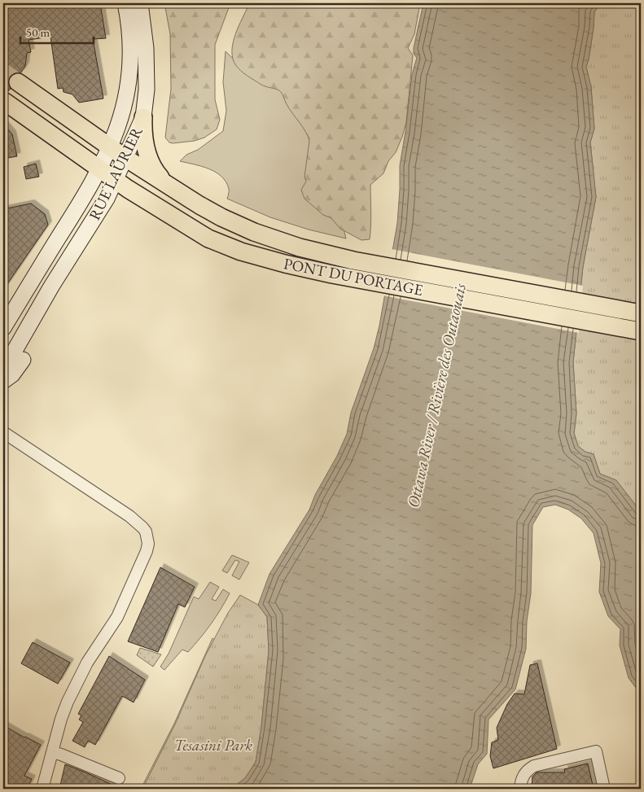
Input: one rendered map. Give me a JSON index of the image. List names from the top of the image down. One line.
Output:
{"streets":{"main road":["RUE LAURIER","PONT DU PORTAGE"]},"crossings":[["RUE LAURIER","PONT DU PORTAGE"]],"water":["Ottawa River / Rivière des Outaouais"],"parks":["Tesasini Park"],"scale_bar":"50 m"}
